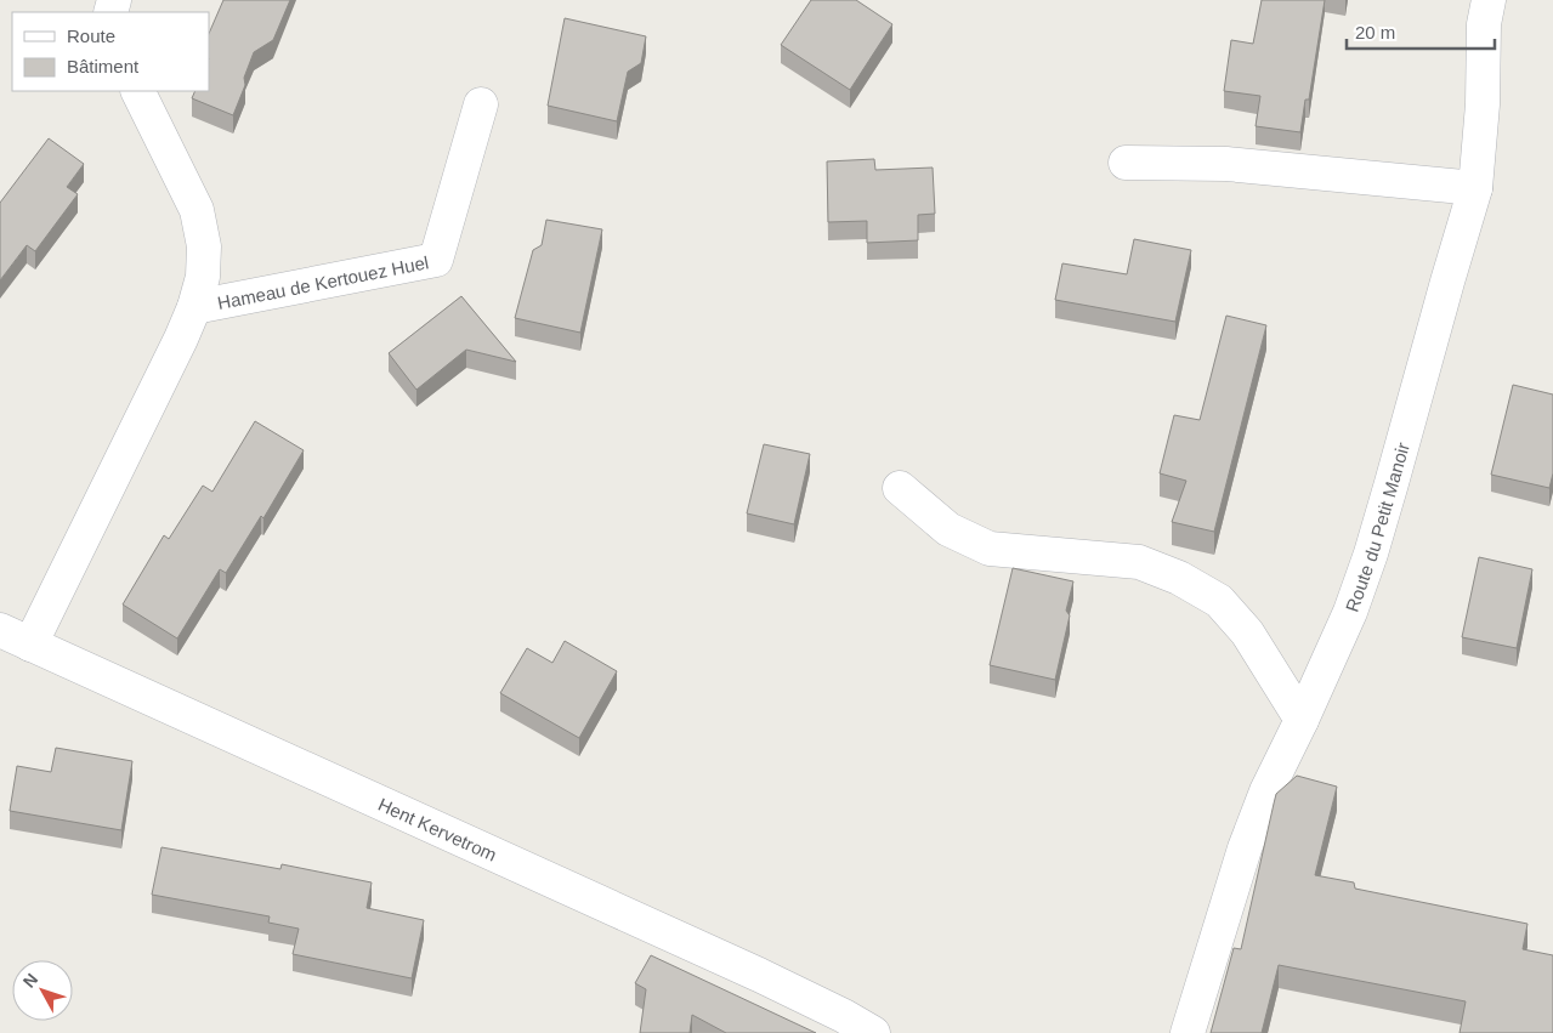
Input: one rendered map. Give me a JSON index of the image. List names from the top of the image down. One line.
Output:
{"streets":{"street":["Hameau de Kertouez Huel","Route du Petit Manoir","Hent Kervetrom"]},"crossings":[["Hameau de Kertouez Huel","Hent Kervetrom"]],"legend":["Route","Bâtiment"],"scale_bar":"20 m","north":"top left"}
